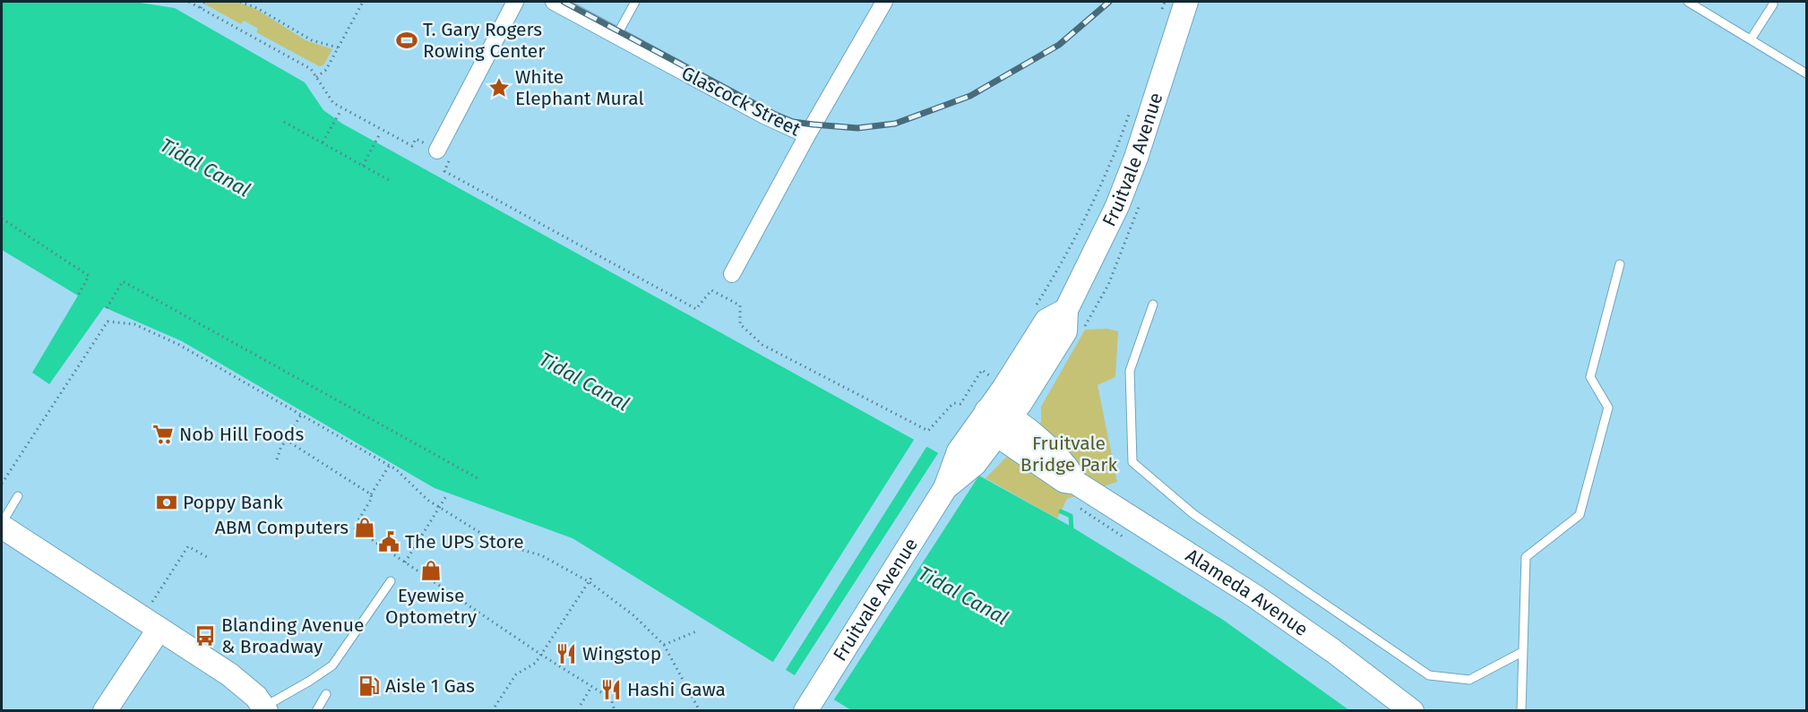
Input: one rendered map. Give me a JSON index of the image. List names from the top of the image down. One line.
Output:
{"streets":{"main road":["Fruitvale Avenue","Alameda Avenue"],"street":["Glascock Street"]},"crossings":[["Fruitvale Avenue","Alameda Avenue"]],"water":["Tidal Canal"],"parks":["Fruitvale Bridge Park"],"places":{"sports":["T. Gary Rogers Rowing Center"],"place":["White Elephant Mural"],"supermarket":["Nob Hill Foods"],"bank":["Poppy Bank"],"shop":["ABM Computers","Eyewise Optometry"],"public building":["The UPS Store"],"bus stop":["Blanding Avenue & Broadway"],"restaurant":["Wingstop","Hashi Gawa"],"fuel station":["Aisle 1 Gas"]}}
